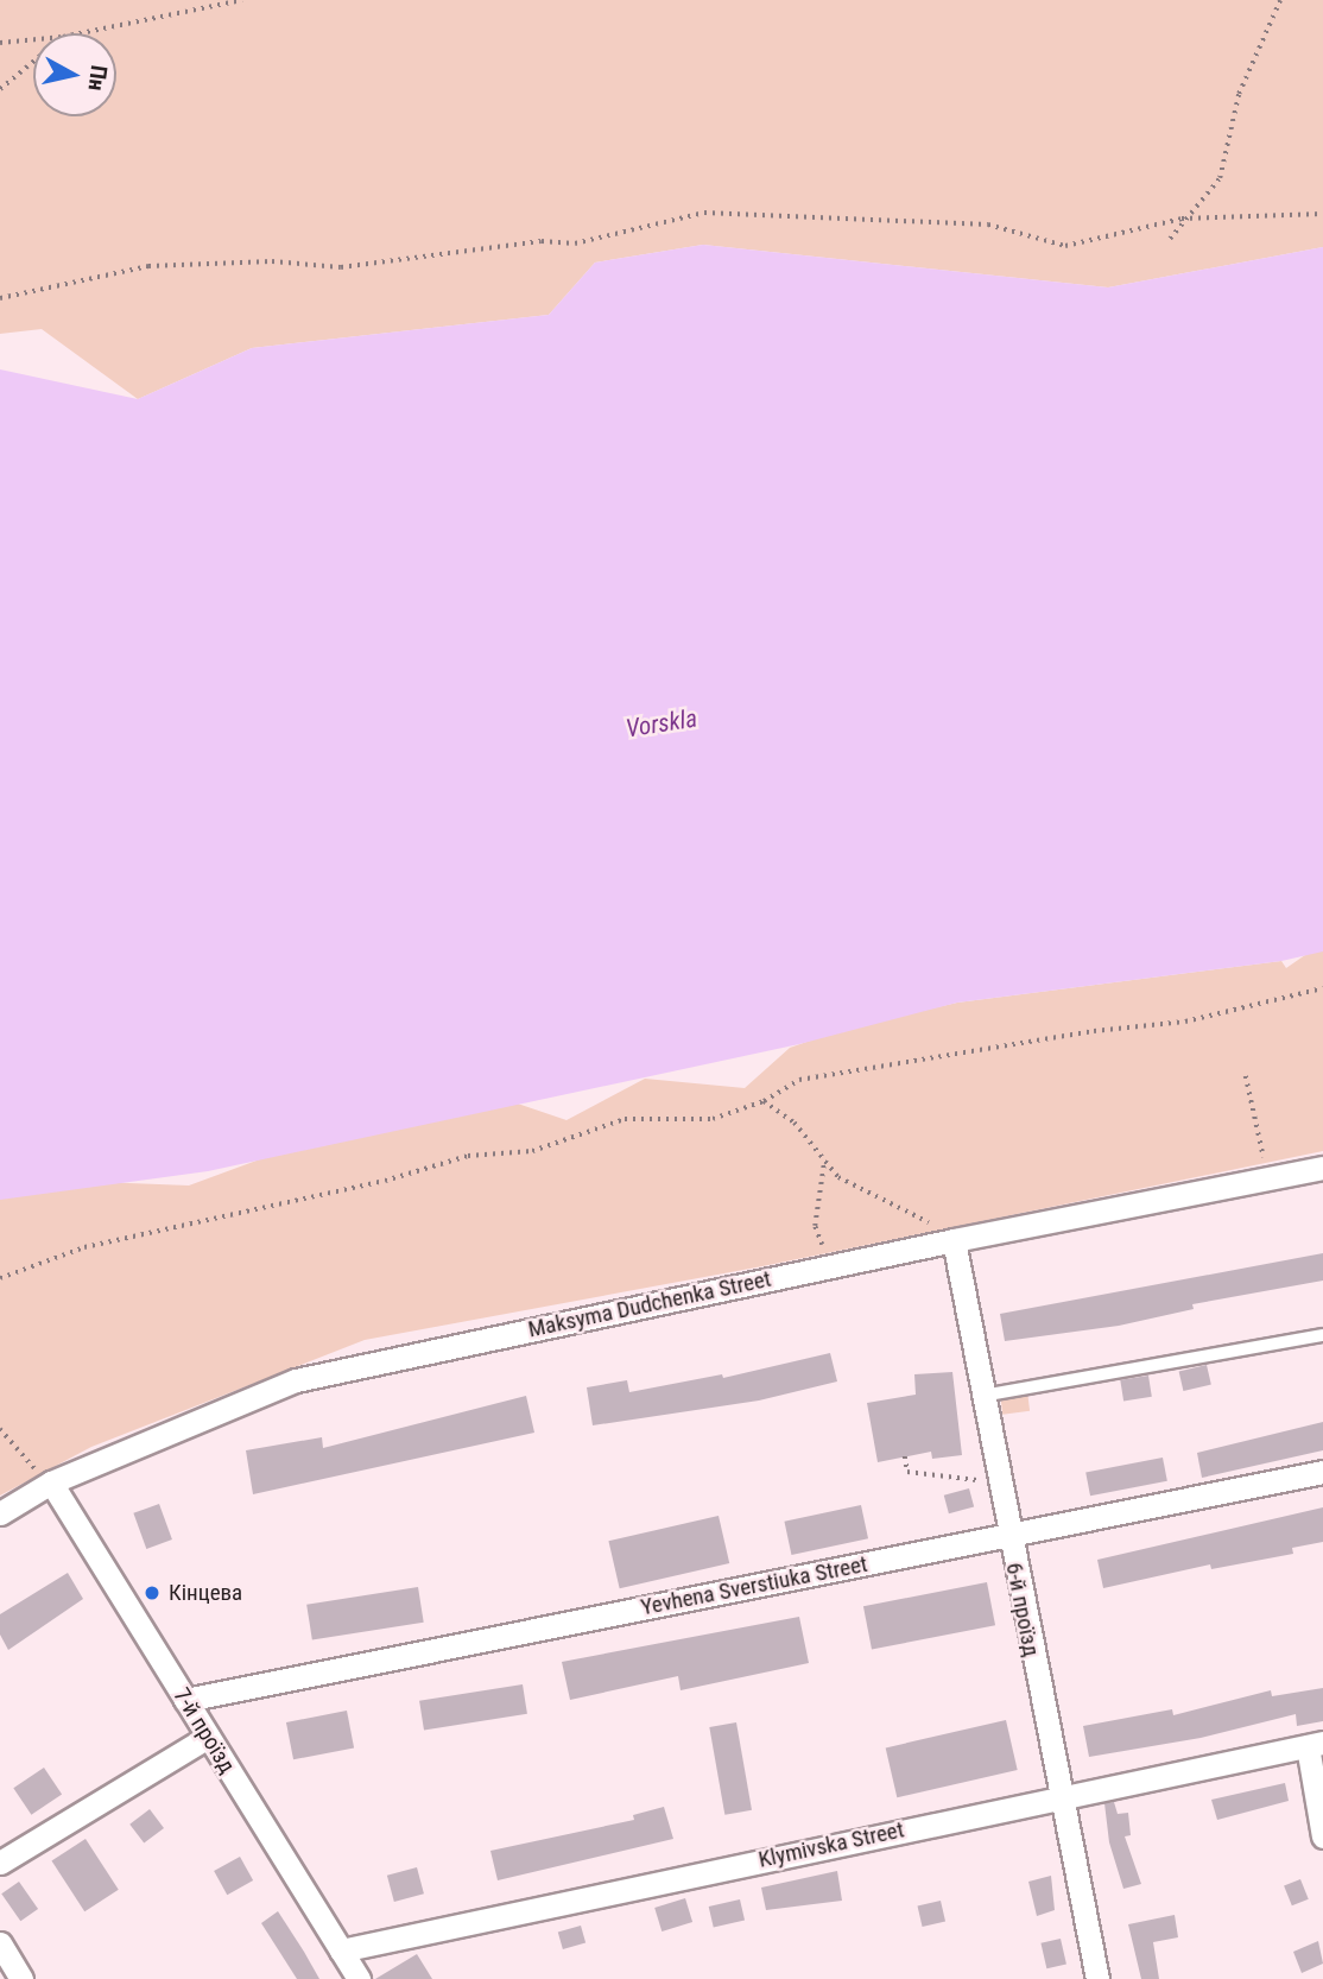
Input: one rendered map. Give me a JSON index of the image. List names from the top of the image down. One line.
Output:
{"streets":{"street":["Maksyma Dudchenka Street","Yevhena Sverstiuka Street","6-й проїзд","7-й проїзд","Klymivska Street"]},"crossings":[["Maksyma Dudchenka Street","6-й проїзд"],["Maksyma Dudchenka Street","7-й проїзд"],["Yevhena Sverstiuka Street","6-й проїзд"],["Yevhena Sverstiuka Street","7-й проїзд"],["6-й проїзд","Klymivska Street"],["7-й проїзд","Klymivska Street"]],"water":["Vorskla"],"places":["Кінцева"],"north":"right"}
